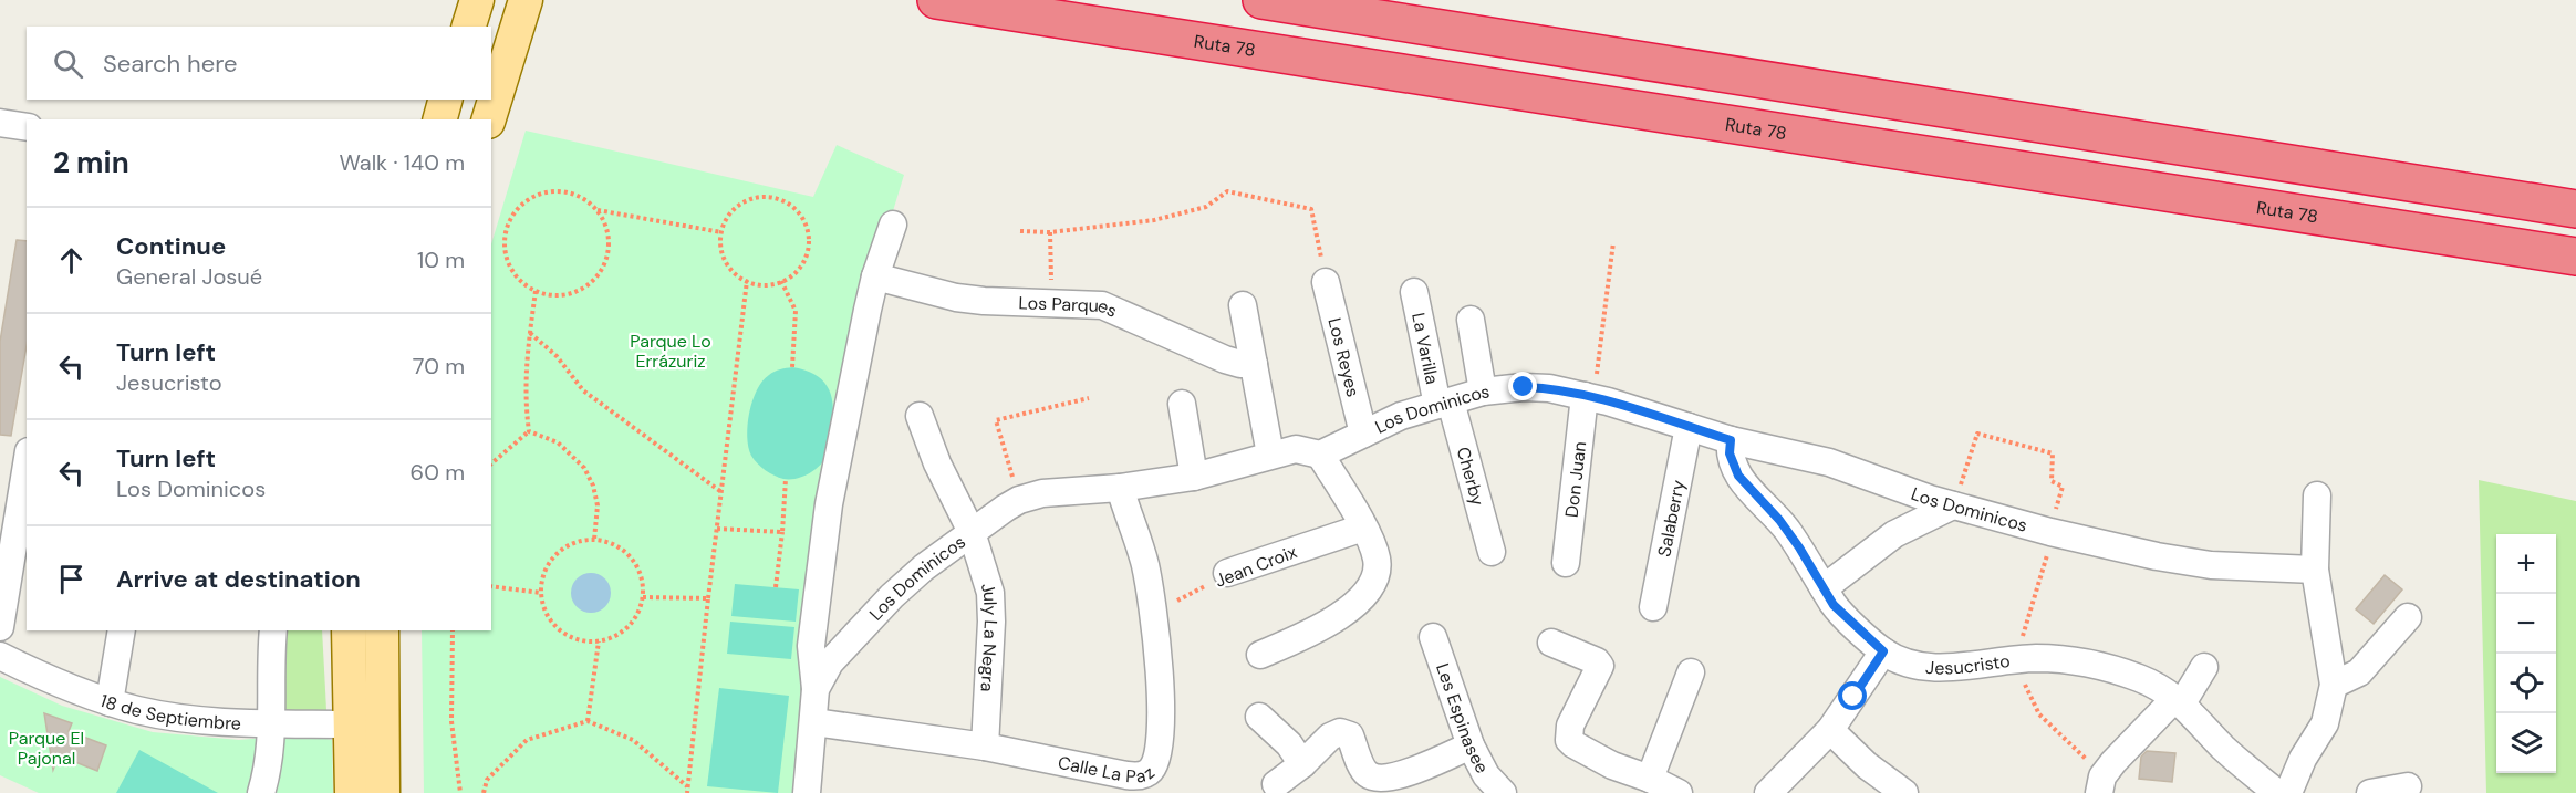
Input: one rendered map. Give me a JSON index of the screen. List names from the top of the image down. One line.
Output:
{"streets":{"highway":["Ruta 78"],"street":["Los Parques","La Varilla","Los Reyes","Los Dominicos","Cherby","Don Juan","Salaberry","Jean Croix","July La Negra","Jesucristo","18 de Septiembre","Les Espinasee","Calle La Paz"]},"crossings":[["Los Parques","Los Dominicos"],["La Varilla","Los Dominicos"],["La Varilla","Cherby"],["Los Reyes","Los Dominicos"],["Los Dominicos","Cherby"],["Los Dominicos","Don Juan"],["Los Dominicos","Salaberry"],["Los Dominicos","July La Negra"],["Los Dominicos","Jesucristo"],["Los Dominicos","Calle La Paz"],["Jean Croix","Calle La Paz"],["July La Negra","Calle La Paz"]],"parks":["Parque Lo Errázuriz","Parque El Pajonal"],"page":{"search":"Search here","heading":["2 min","Walk · 140 m"],"list":[["Continue","General Josué","10 m"],["Turn left","Jesucristo","70 m"],["Turn left","Los Dominicos","60 m"],"Arrive at destination"],"map_buttons":["+","−"]}}
